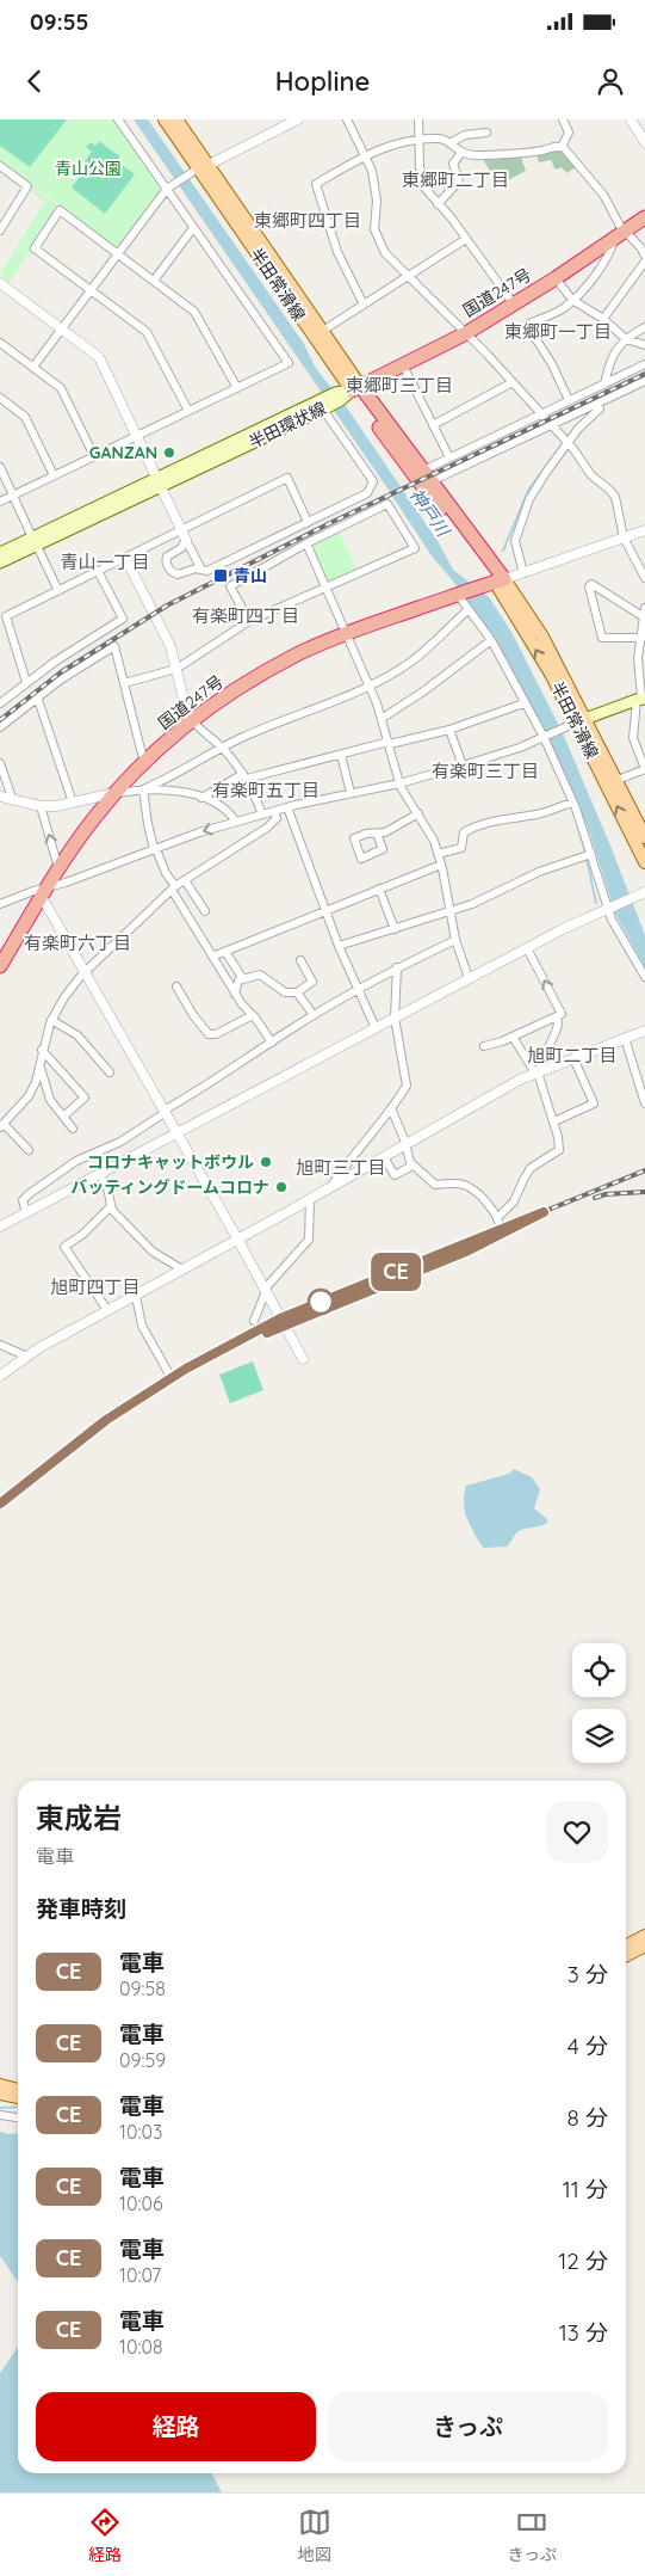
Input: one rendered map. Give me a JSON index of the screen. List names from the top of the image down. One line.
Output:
{"streets":{"highway":["国道247号"],"main road":["半田常滑線","半田環状線"]},"crossings":[["半田常滑線","国道247号"],["半田常滑線","半田環状線"],["国道247号","半田環状線"]],"districts":["東郷町二丁目","東郷町四丁目","東郷町一丁目","東郷町三丁目","青山一丁目","有楽町四丁目","有楽町三丁目","有楽町五丁目","有楽町六丁目","旭町二丁目","旭町三丁目","旭町四丁目"],"water":["神戸川"],"parks":["青山公園"],"places":{"other":["GANZAN","コロナキャットボウル","バッティングドームコロナ"],"transit":["青山"]},"page":{"status":"09:55","header":"Hopline","on_map":"CE","heading":[["東成岩","電車"],"発車時刻"],"list":[{"mark":"CE","name":"電車","note":"09:58","value":"3 分"},{"mark":"CE","name":"電車","note":"09:59","value":"4 分"},{"mark":"CE","name":"電車","note":"10:03","value":"8 分"},{"mark":"CE","name":"電車","note":"10:06","value":"11 分"},{"mark":"CE","name":"電車","note":"10:07","value":"12 分"},{"mark":"CE","name":"電車","note":"10:08","value":"13 分"}],"buttons":["経路","きっぷ"],"tabs":["経路","地図","きっぷ"]}}
